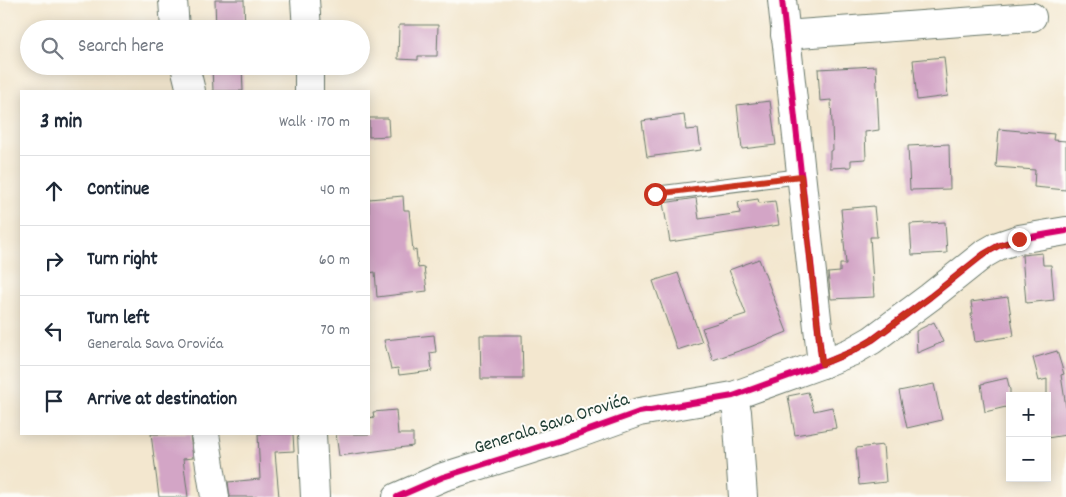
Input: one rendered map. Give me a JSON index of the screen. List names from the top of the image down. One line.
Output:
{"streets":{"street":["Generala Sava Orovića"]},"page":{"search":"Search here","heading":["3 min","Walk · 170 m"],"list":[["Continue","40 m"],["Turn right","60 m"],["Turn left","Generala Sava Orovića","70 m"],"Arrive at destination"],"map_buttons":["+","−"]}}
